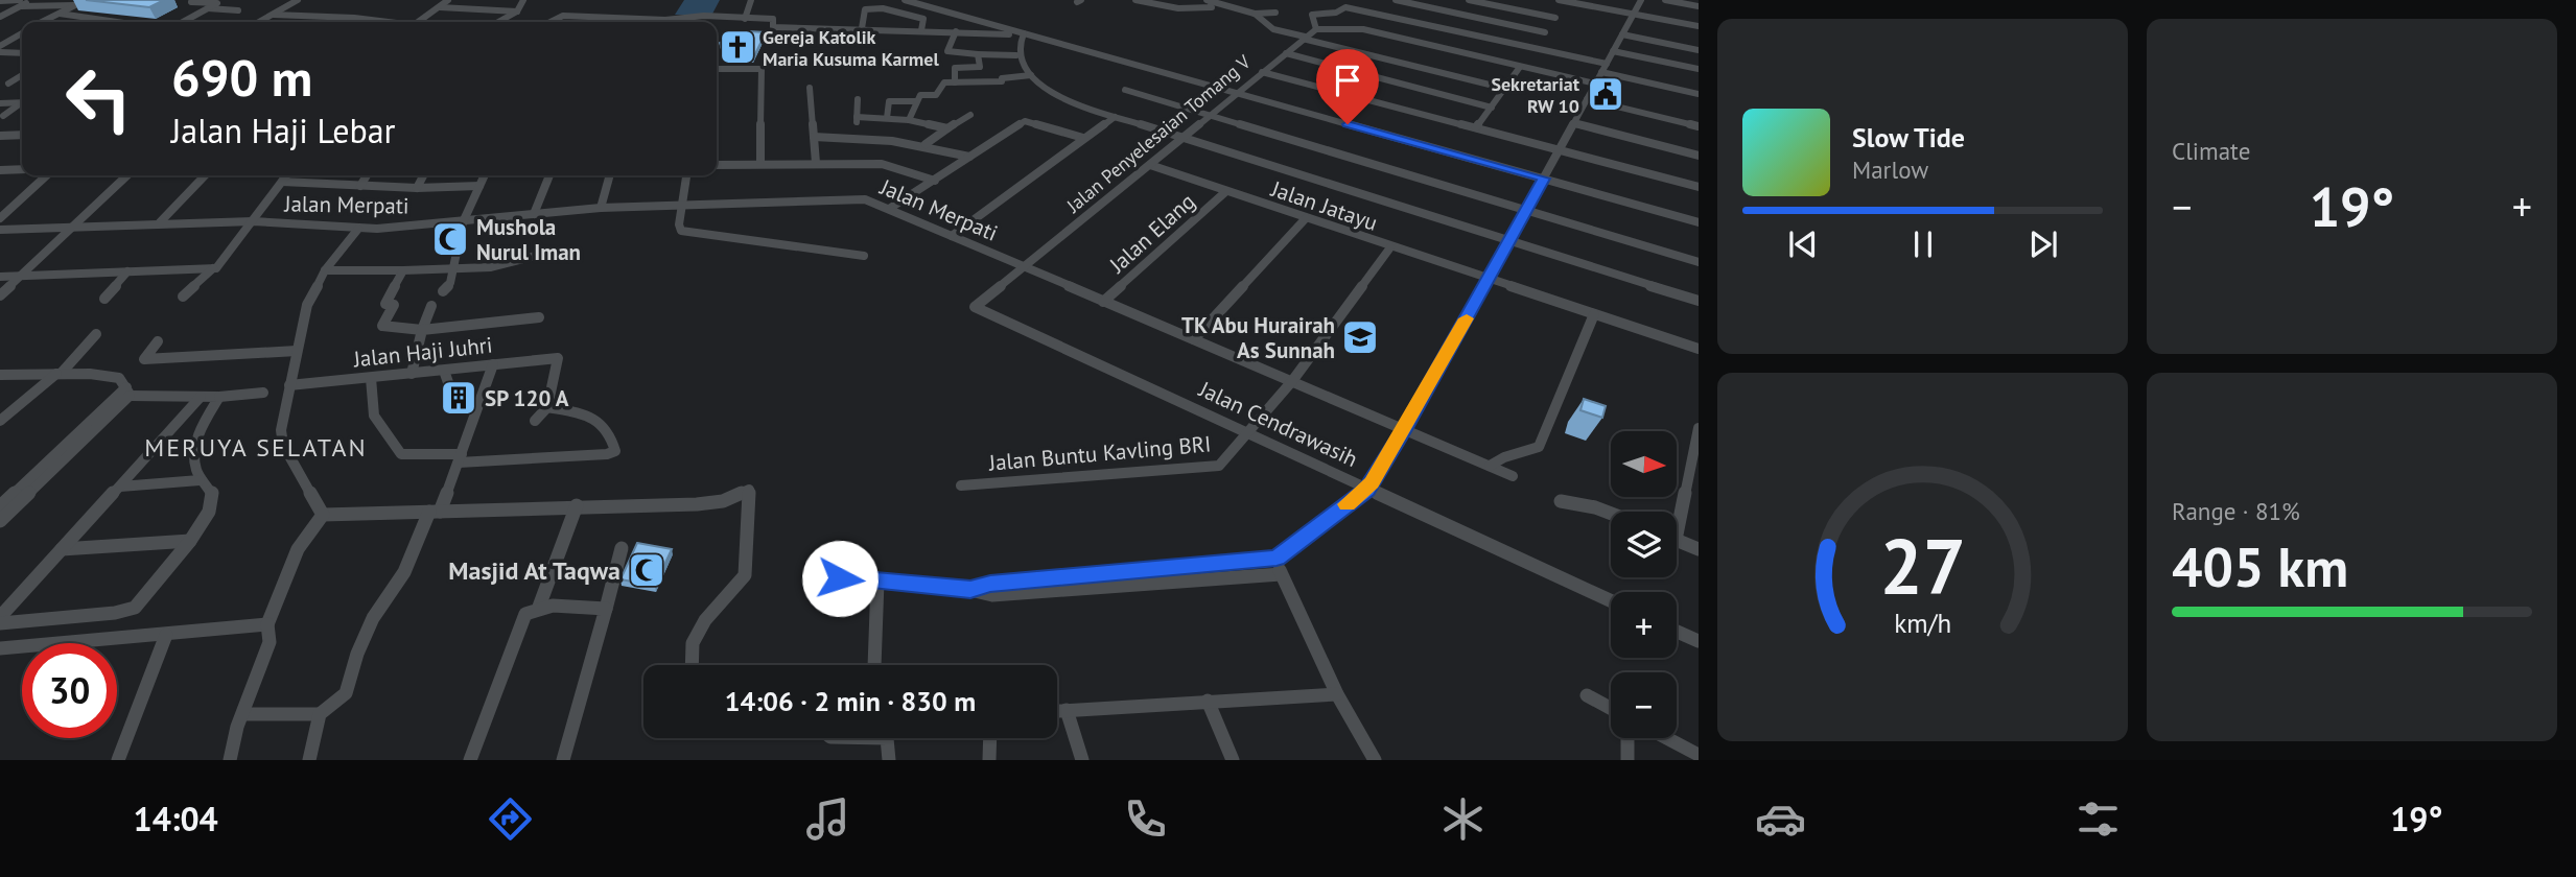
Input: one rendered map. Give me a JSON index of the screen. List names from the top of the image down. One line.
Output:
{"streets":{"street":["Jalan Penyelesaian Tomang V","Jalan Merpati","Jalan Jatayu","Jalan Elang","Jalan Haji Juhri","Jalan Cendrawasih","Jalan Buntu Kavling BRI"]},"crossings":[["Jalan Penyelesaian Tomang V","Jalan Merpati"],["Jalan Penyelesaian Tomang V","Jalan Jatayu"],["Jalan Penyelesaian Tomang V","Jalan Cendrawasih"],["Jalan Merpati","Jalan Elang"],["Jalan Merpati","Jalan Cendrawasih"],["Jalan Merpati","Jalan Buntu Kavling BRI"],["Jalan Jatayu","Jalan Elang"],["Jalan Jatayu","Jalan Buntu Kavling BRI"],["Jalan Cendrawasih","Jalan Buntu Kavling BRI"]],"districts":["MERUYA SELATAN"],"places":{"church":["Gereja Katolik Maria Kusuma Karmel"],"public building":["Sekretariat RW 10"],"mosque":["Mushola Nurul Iman","Masjid At Taqwa"],"school or university":["TK Abu Hurairah As Sunnah"],"building":["SP 120 A"]},"north":"right","page":{"tile":["Climate",["Range · 81%","405 km"]],"turn":["690 m","Jalan Haji Lebar"],"song":["Slow Tide","Marlow"],"heat":["−","19°","+"],"map_buttons":["+","−"],"limit":"30","trip":"14:06 · 2 min · 830 m","tabs":["14:04","19°"],"gauge":["27","km/h"]}}
